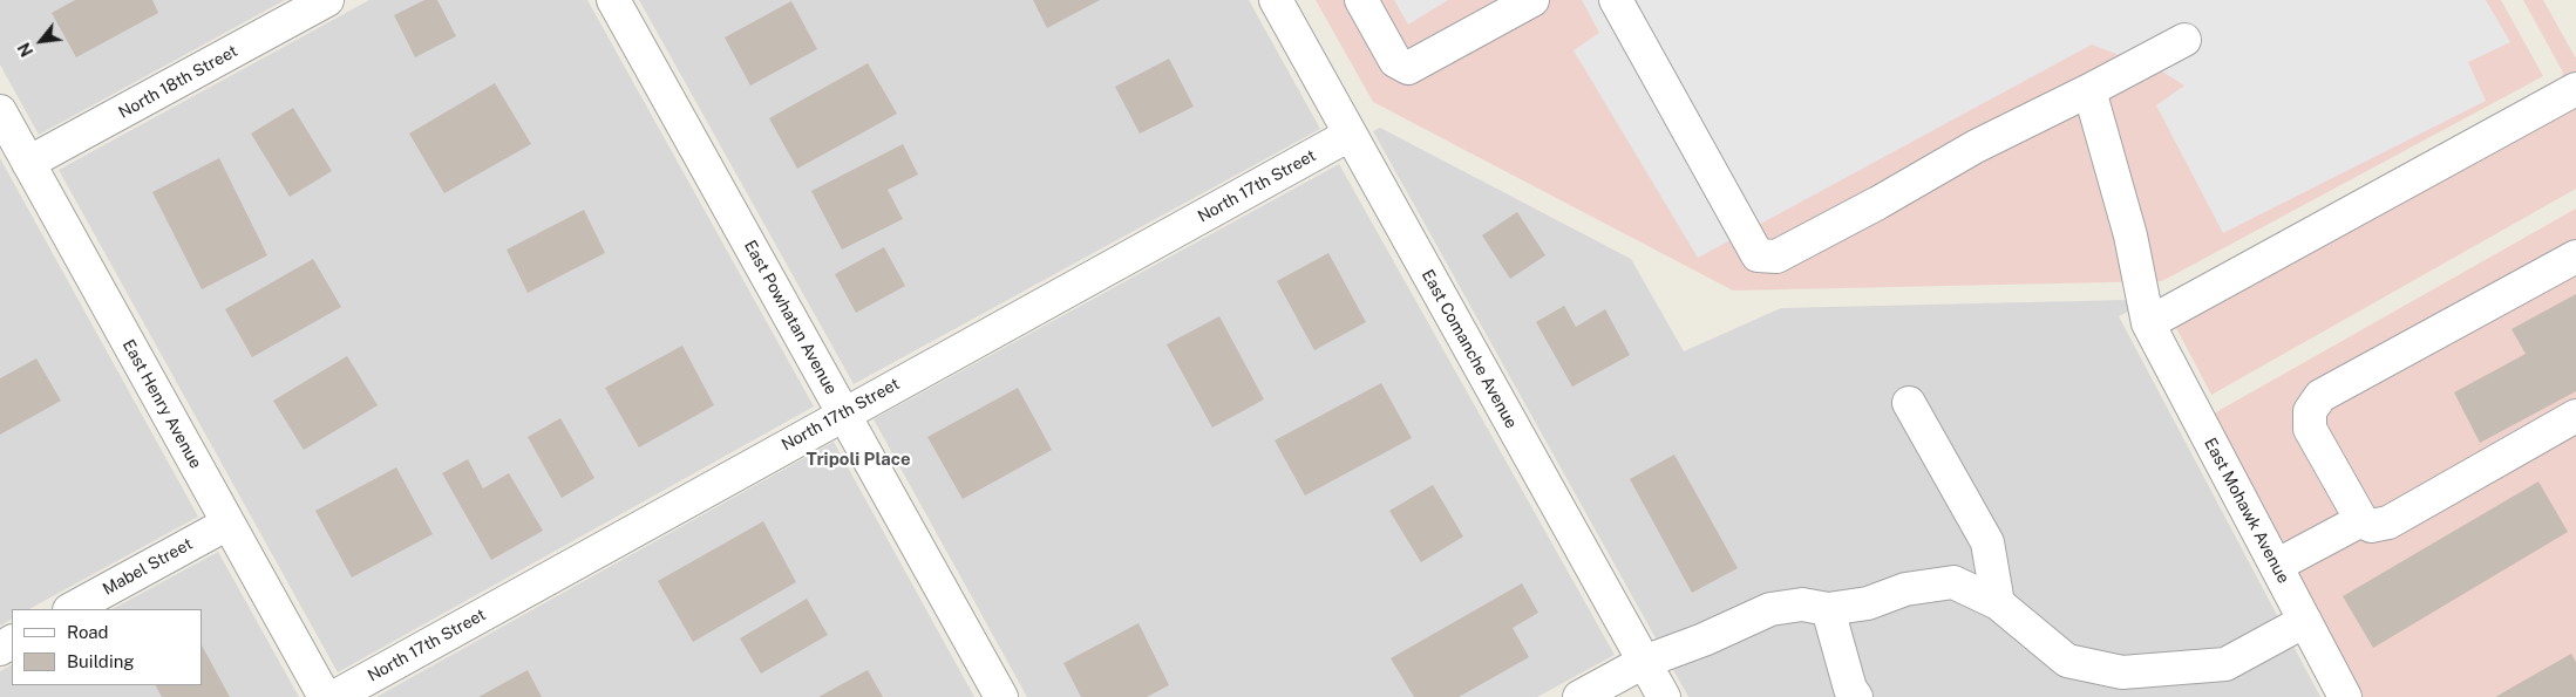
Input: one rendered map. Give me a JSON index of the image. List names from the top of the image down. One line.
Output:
{"streets":{"street":["North 18th Street","North 17th Street","East Powhatan Avenue","East Comanche Avenue","East Henry Avenue","East Mohawk Avenue","Mabel Street"]},"crossings":[["North 18th Street","East Henry Avenue"],["North 17th Street","East Powhatan Avenue"],["North 17th Street","East Comanche Avenue"],["East Henry Avenue","Mabel Street"]],"districts":["Tripoli Place"],"legend":["Road","Building"],"north":"bottom left"}
